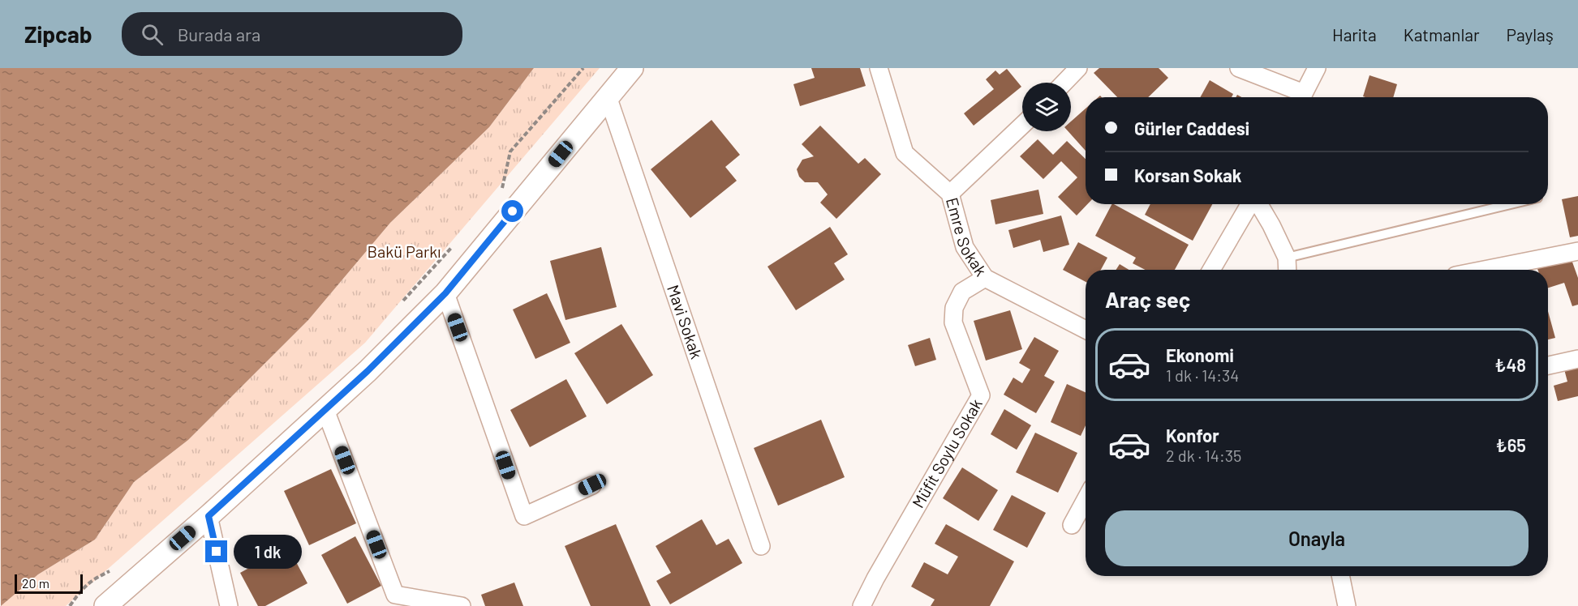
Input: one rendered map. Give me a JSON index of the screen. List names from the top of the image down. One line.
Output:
{"streets":{"street":["Emre Sokak","Mavi Sokak","Müfit Soylu Sokak"]},"crossings":[["Emre Sokak","Müfit Soylu Sokak"]],"parks":["Bakü Parkı"],"scale_bar":"20 m","page":{"header":"Zipcab","search":"Burada ara","nav":["Harita","Katmanlar","Paylaş"],"banner":["Gürler Caddesi","Korsan Sokak"],"heading":"Araç seç","list":[{"name":"Ekonomi","note":"1 dk · 14:34","value":"₺48"},{"name":"Konfor","note":"2 dk · 14:35","value":"₺65"}],"buttons":"Onayla","bubble":"1 dk","scale":"20 m"}}
